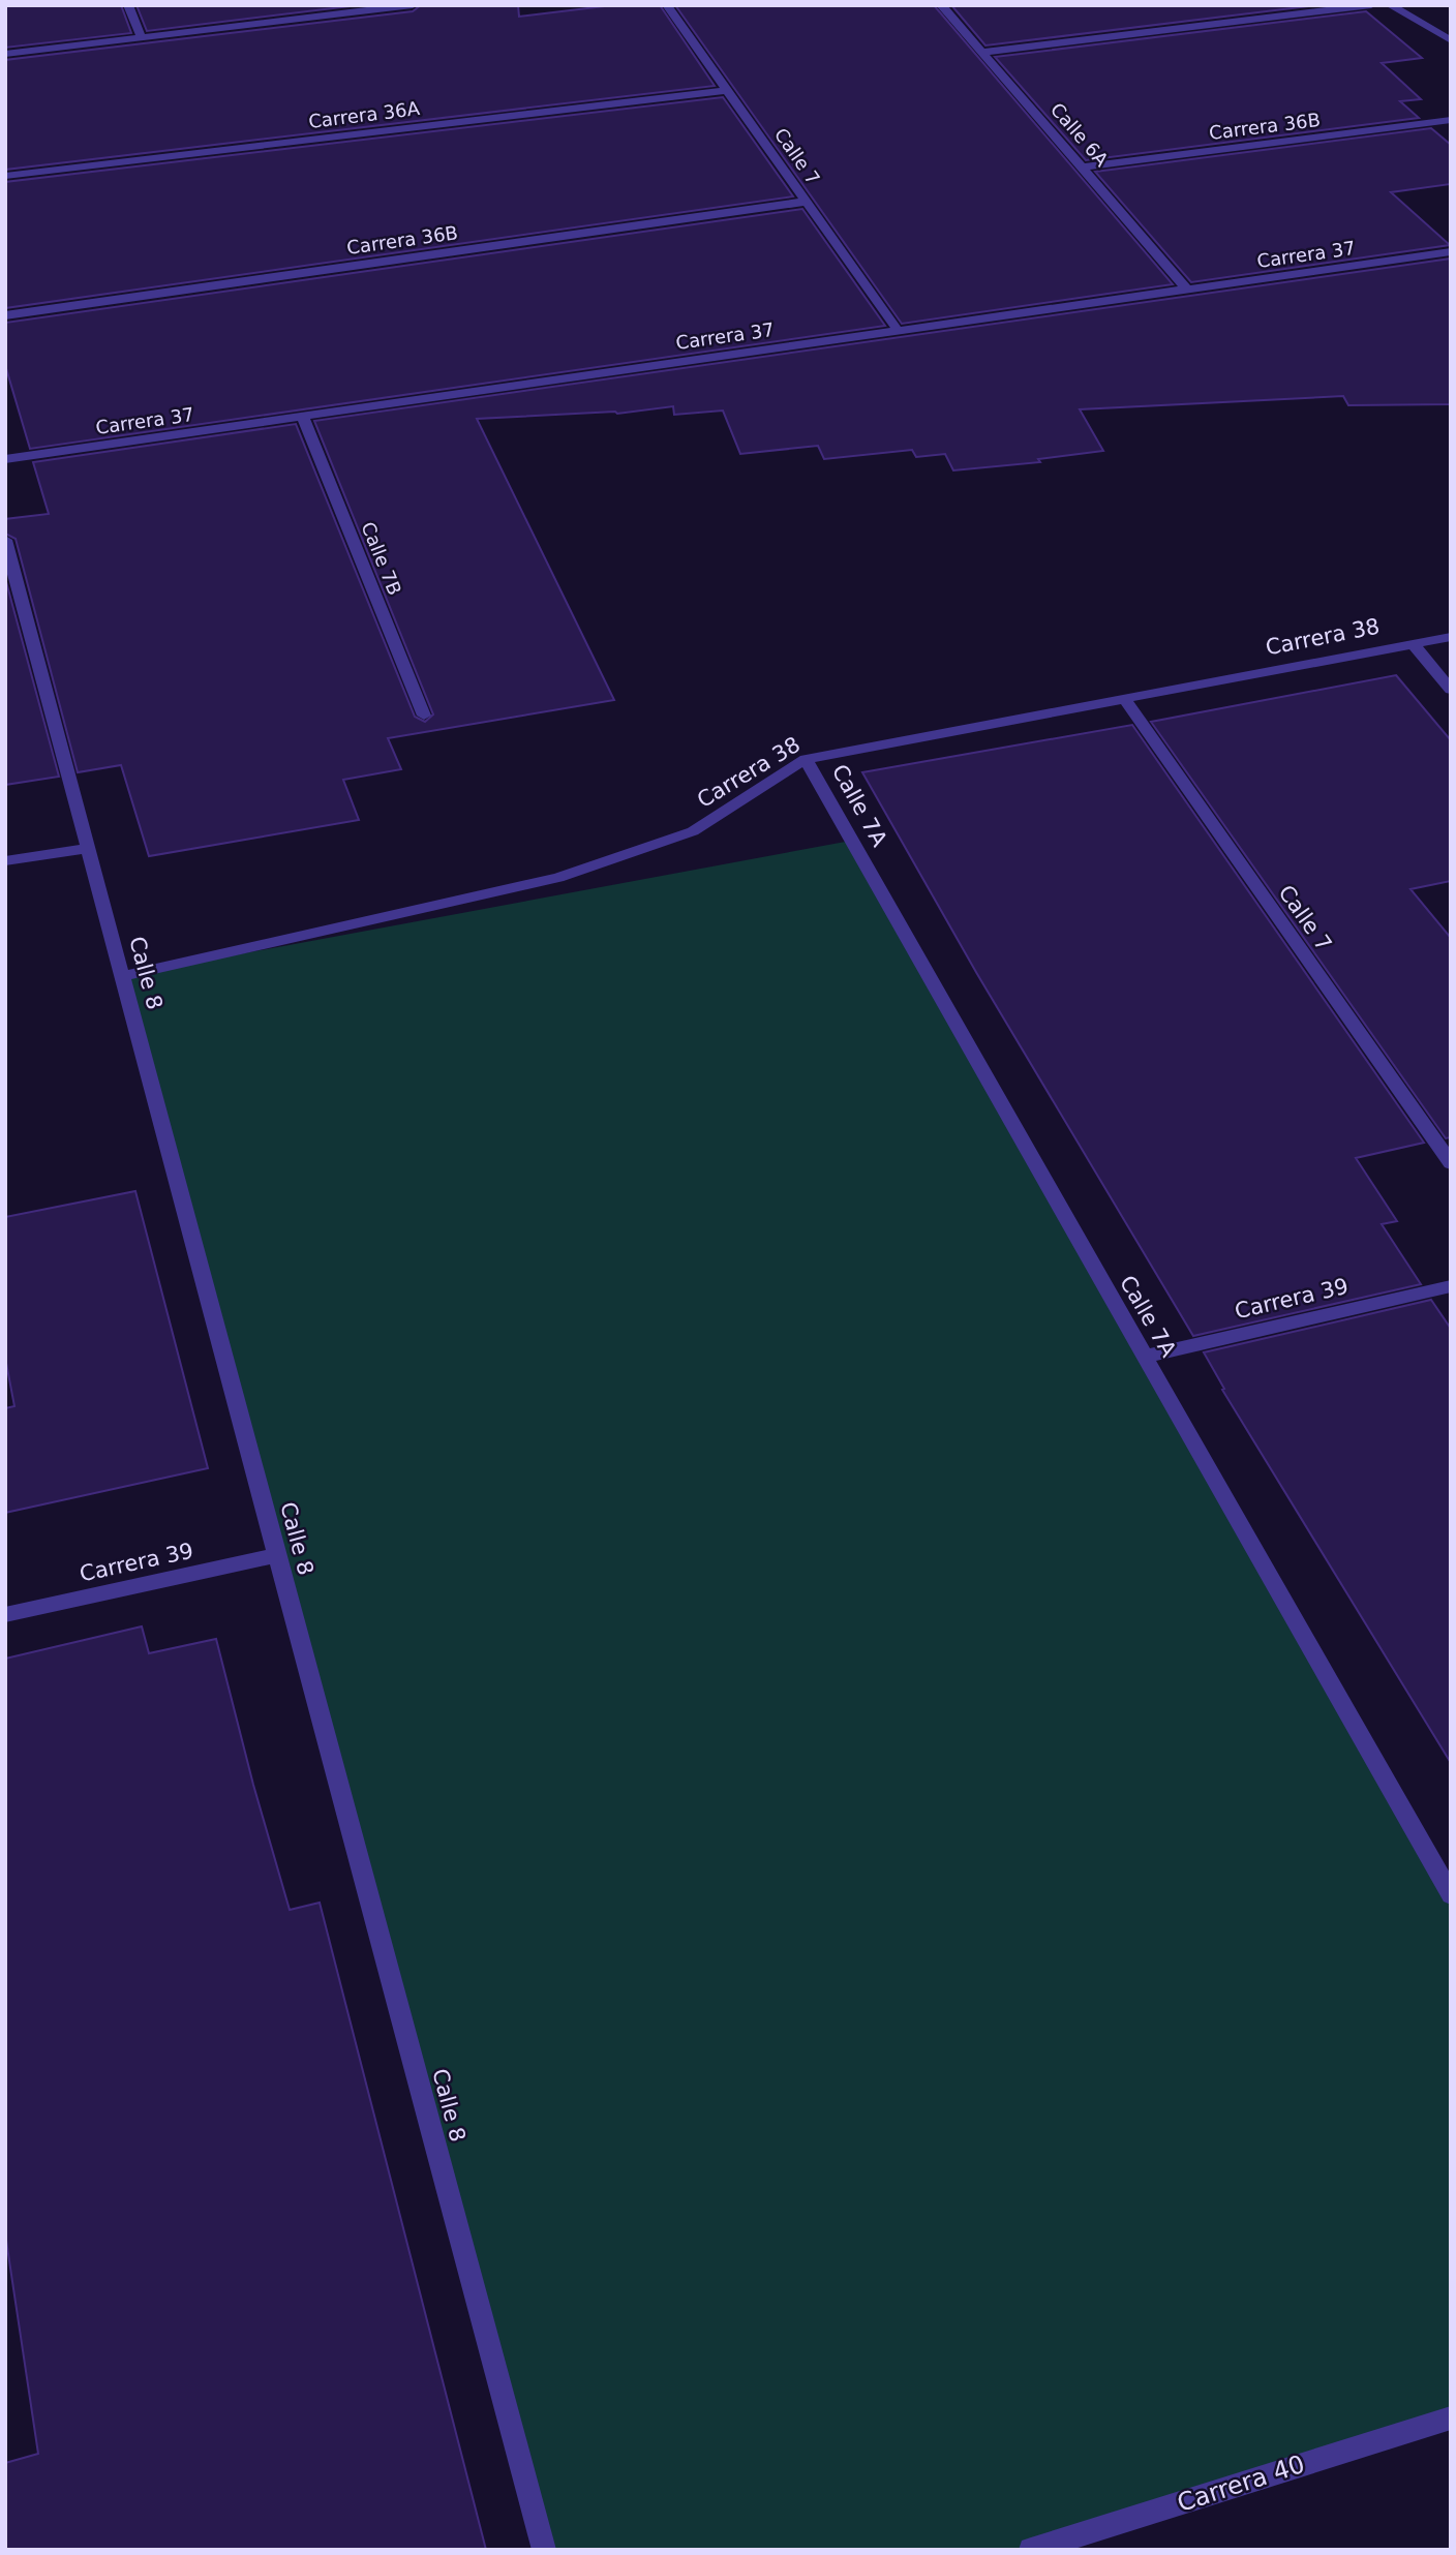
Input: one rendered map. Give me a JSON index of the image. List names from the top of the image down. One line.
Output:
{"streets":{"street":["Carrera 36A","Carrera 36B","Calle 6A","Calle 7","Carrera 37","Calle 7B","Carrera 38","Calle 7A","Calle 8","Carrera 39","Carrera 40"]},"crossings":[["Carrera 36A","Calle 7"],["Carrera 36B","Calle 6A"],["Carrera 36B","Calle 7"],["Calle 6A","Carrera 37"],["Calle 7","Carrera 37"],["Calle 7","Carrera 38"],["Carrera 37","Calle 7B"],["Carrera 38","Calle 7A"],["Carrera 38","Calle 8"],["Calle 7A","Carrera 39"],["Calle 8","Carrera 39"]]}
